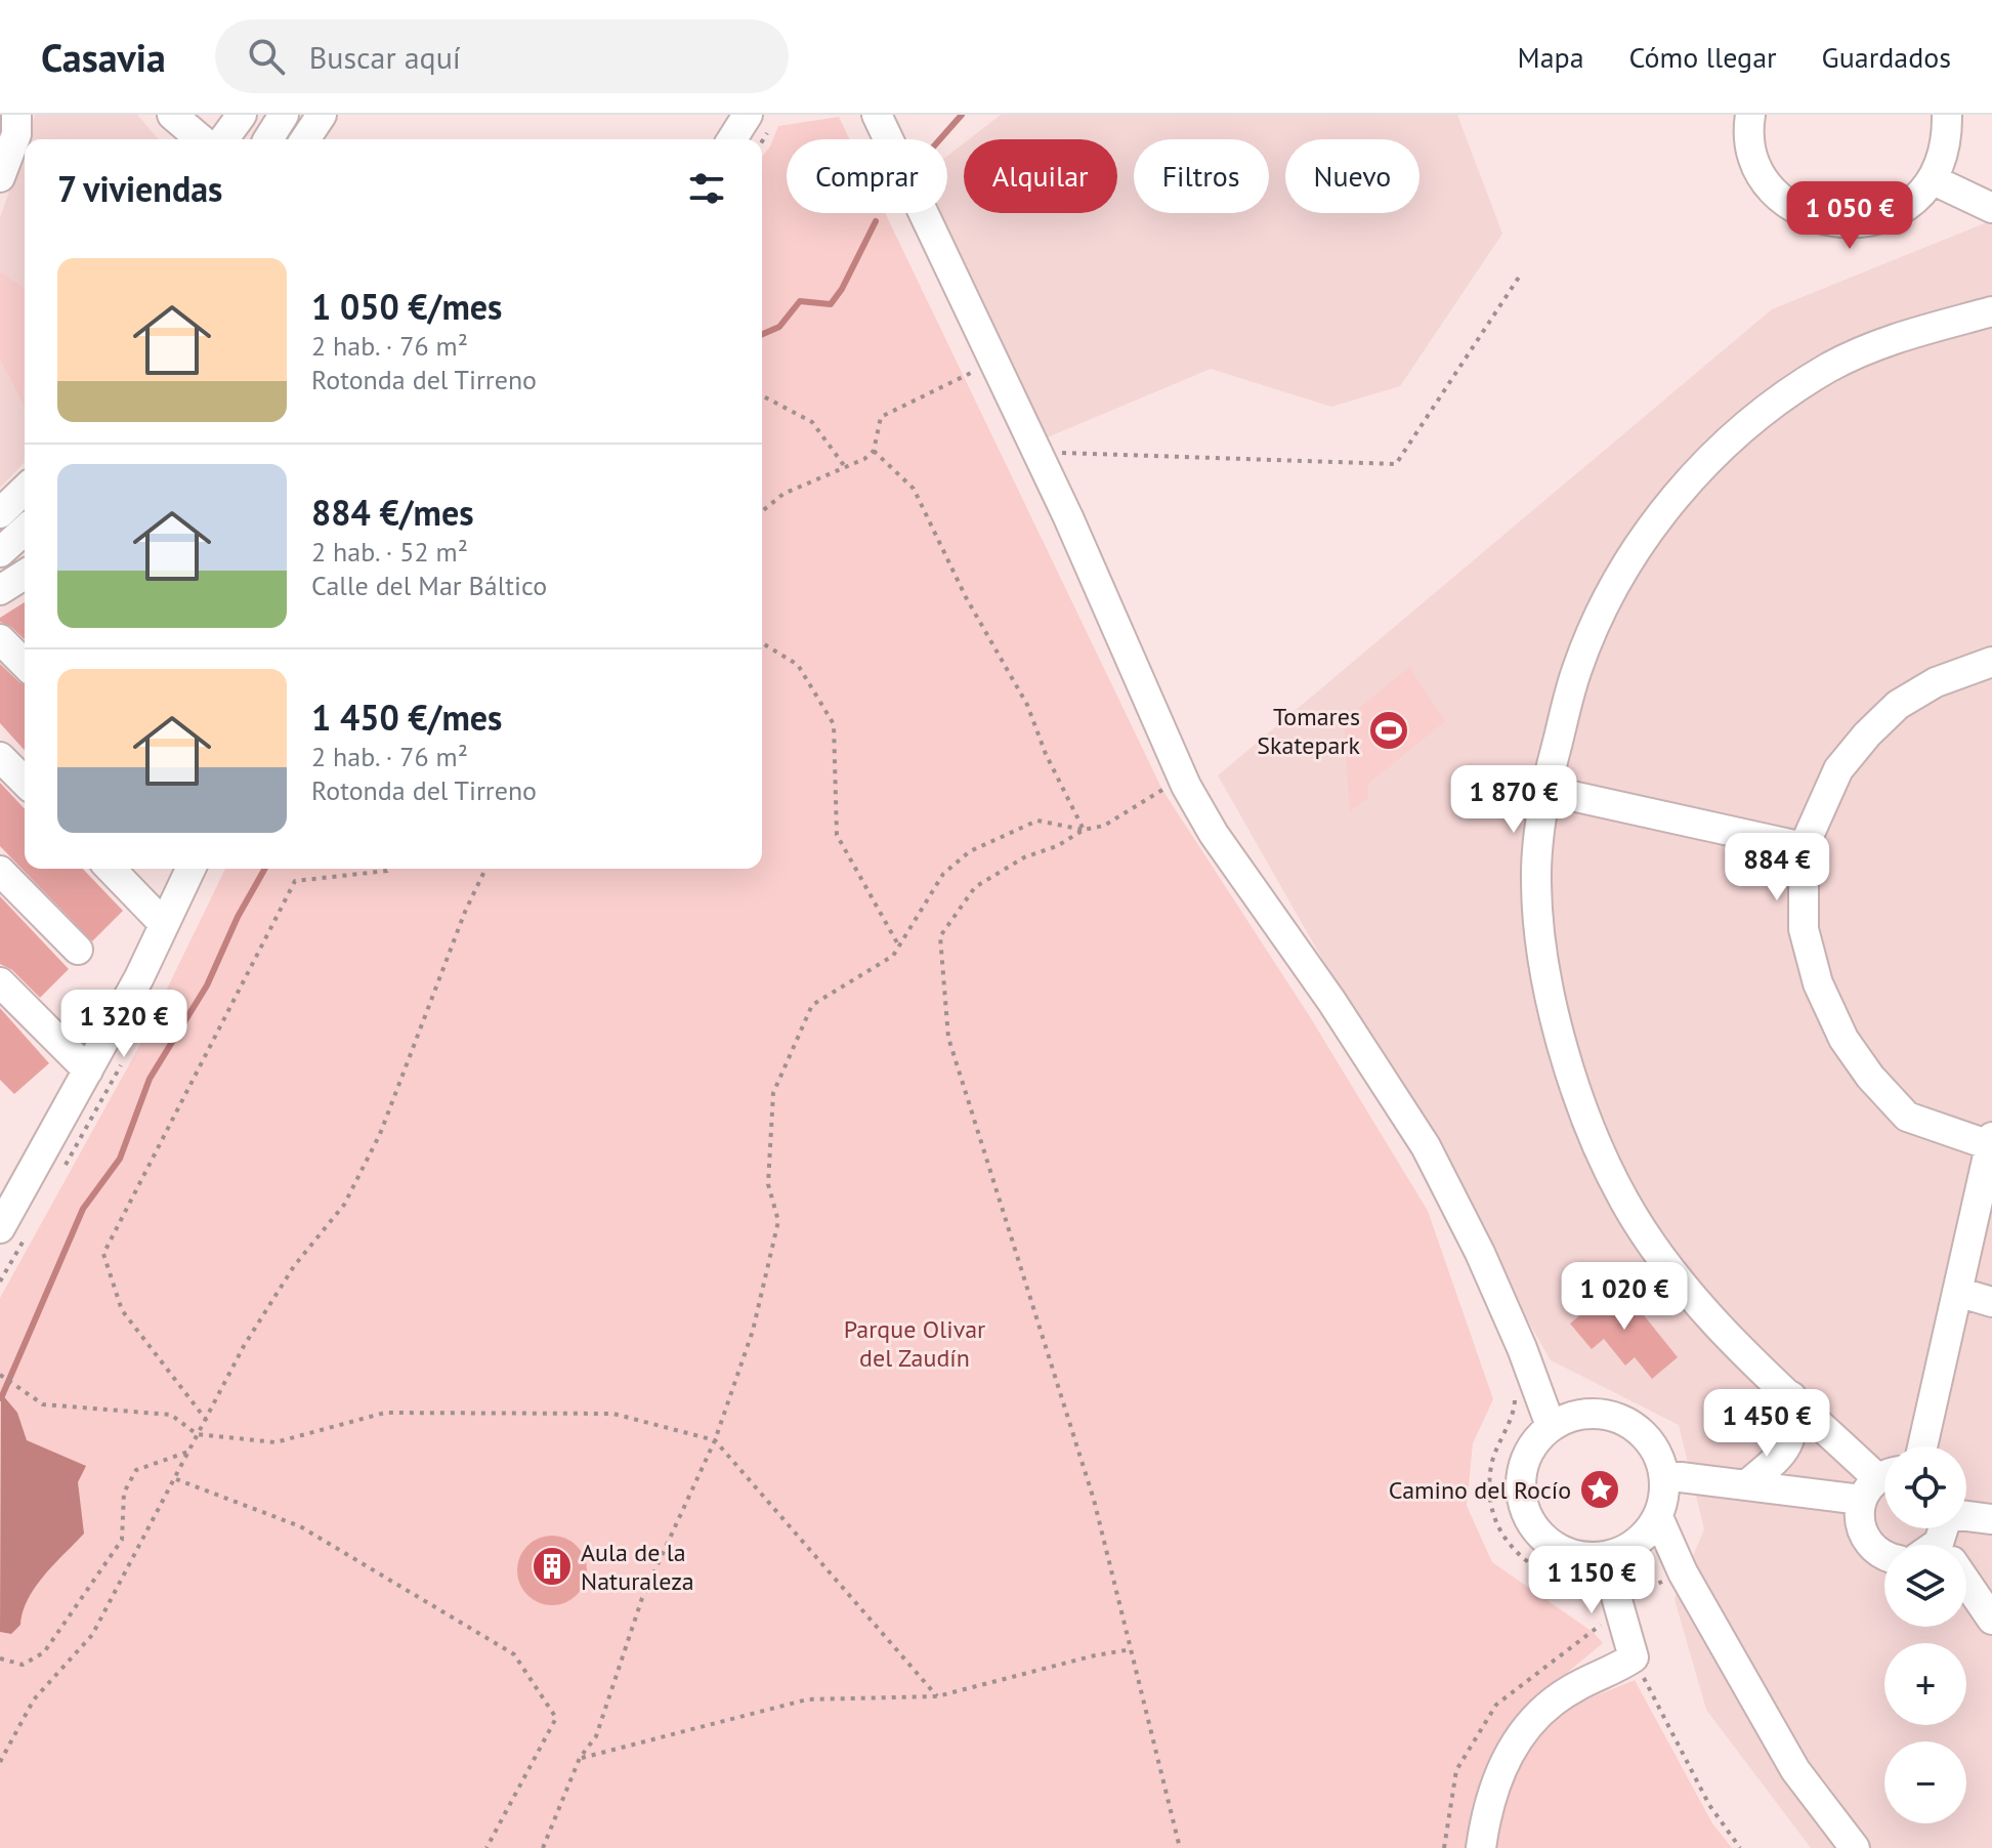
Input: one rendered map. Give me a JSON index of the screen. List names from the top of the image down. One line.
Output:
{"parks":["Parque Olivar del Zaudín"],"places":{"sports":["Tomares Skatepark"],"place":["Camino del Rocío"],"building":["Aula de la Naturaleza"]},"page":{"header":"Casavia","search":"Buscar aquí","nav":["Mapa","Cómo llegar","Guardados"],"chip":["Comprar","Alquilar","Filtros","Nuevo"],"heading":"7 viviendas","price":["1 050 €","1 870 €","884 €","1 320 €","1 020 €","1 450 €","1 150 €"],"list":[{"name":"1 050 €/mes","note":"2 hab. · 76 m² · Rotonda del Tirreno"},{"name":"884 €/mes","note":"2 hab. · 52 m² · Calle del Mar Báltico"},{"name":"1 450 €/mes","note":"2 hab. · 76 m² · Rotonda del Tirreno"}],"map_buttons":["+","−"]}}
